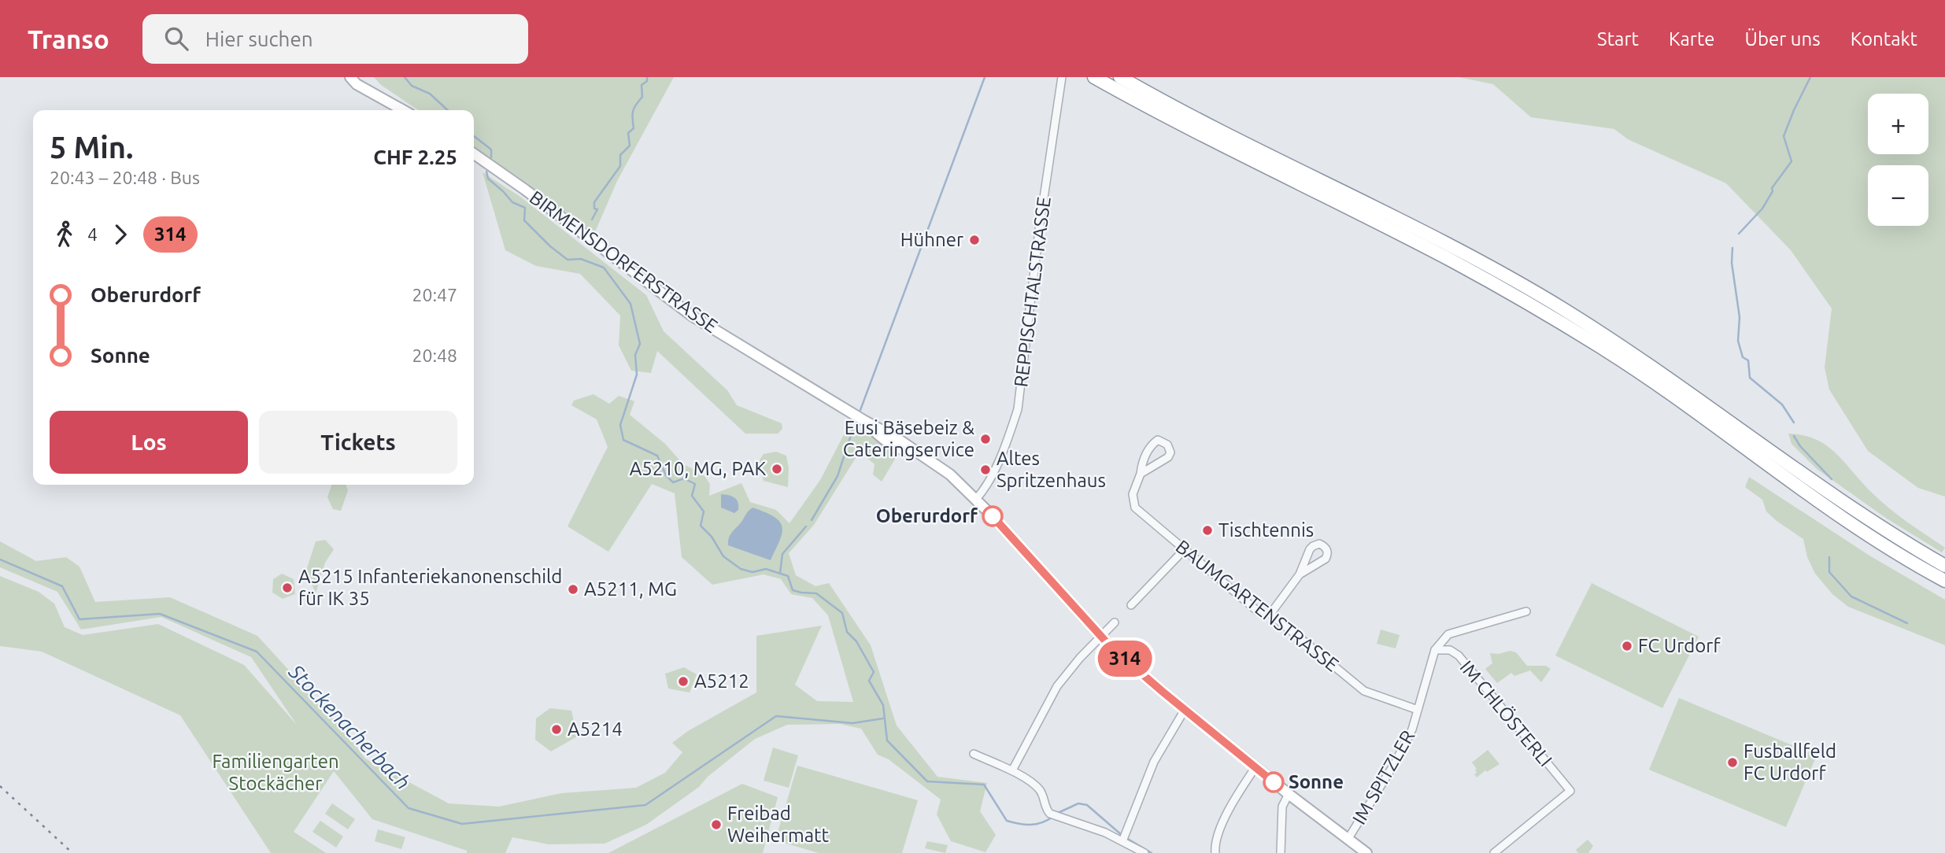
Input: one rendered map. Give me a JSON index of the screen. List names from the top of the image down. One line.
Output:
{"streets":{"main road":["BIRMENSDORFERSTRASSE"],"street":["REPPISCHTALSTRASSE","BAUMGARTENSTRASSE","IM CHLÖSTERLI","IM SPITZLER"]},"crossings":[["BIRMENSDORFERSTRASSE","REPPISCHTALSTRASSE"],["BIRMENSDORFERSTRASSE","IM SPITZLER"],["BAUMGARTENSTRASSE","IM SPITZLER"],["IM CHLÖSTERLI","IM SPITZLER"]],"water":["Stockenacherbach"],"parks":["Familiengarten Stockächer"],"places":["Hühner","Eusi Bäsebeiz & Cateringservice","A5210, MG, PAK","Altes Spritzenhaus","Oberurdorf","Tischtennis","A5215 Infanteriekanonenschild für IK 35","A5211, MG","FC Urdorf","A5212","A5214","Fusballfeld FC Urdorf","Sonne","Freibad Weihermatt"],"lines":["bus line 314"],"page":{"header":"Transo","search":"Hier suchen","nav":["Start","Karte","Über uns","Kontakt"],"on_map":"314","map_buttons":["+","−"],"heading":["5 Min.","20:43 – 20:48 · Bus","CHF 2.25"],"legs":["4","314"],"list":[{"name":"Oberurdorf","value":"20:47"},{"name":"Sonne","value":"20:48"}],"buttons":["Los","Tickets"]}}
